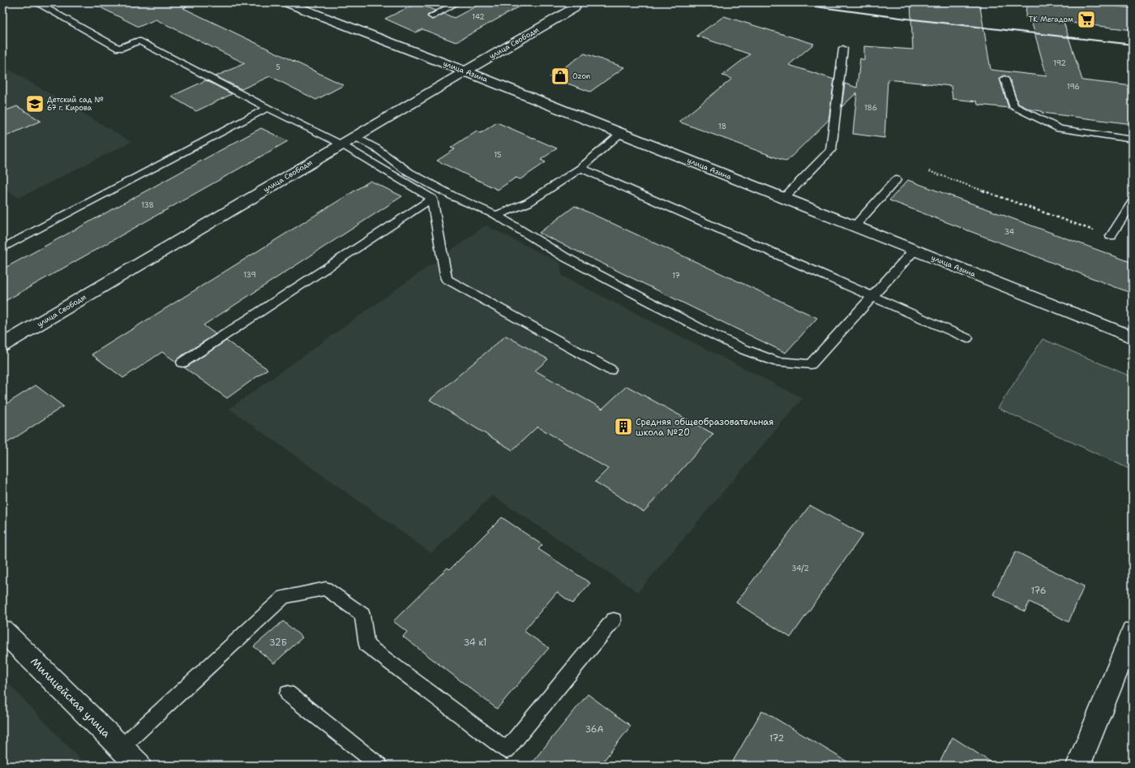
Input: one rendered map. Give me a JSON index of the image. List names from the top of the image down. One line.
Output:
{"streets":{"street":["улица Свободы","улица Азина","Милицейская улица"]},"crossings":[["улица Свободы","улица Азина"]],"places":{"supermarket":["ТК Мегадом"],"shop":["Ozon"],"school or university":["Детский сад № 67 г. Кирова"],"building":["Средняя общеобразовательная школа №20"]},"house_numbers":["142","192","5","196","186","18","15","138","34","139","17","34/2","176","32Б","34 к1","36А","172"]}
